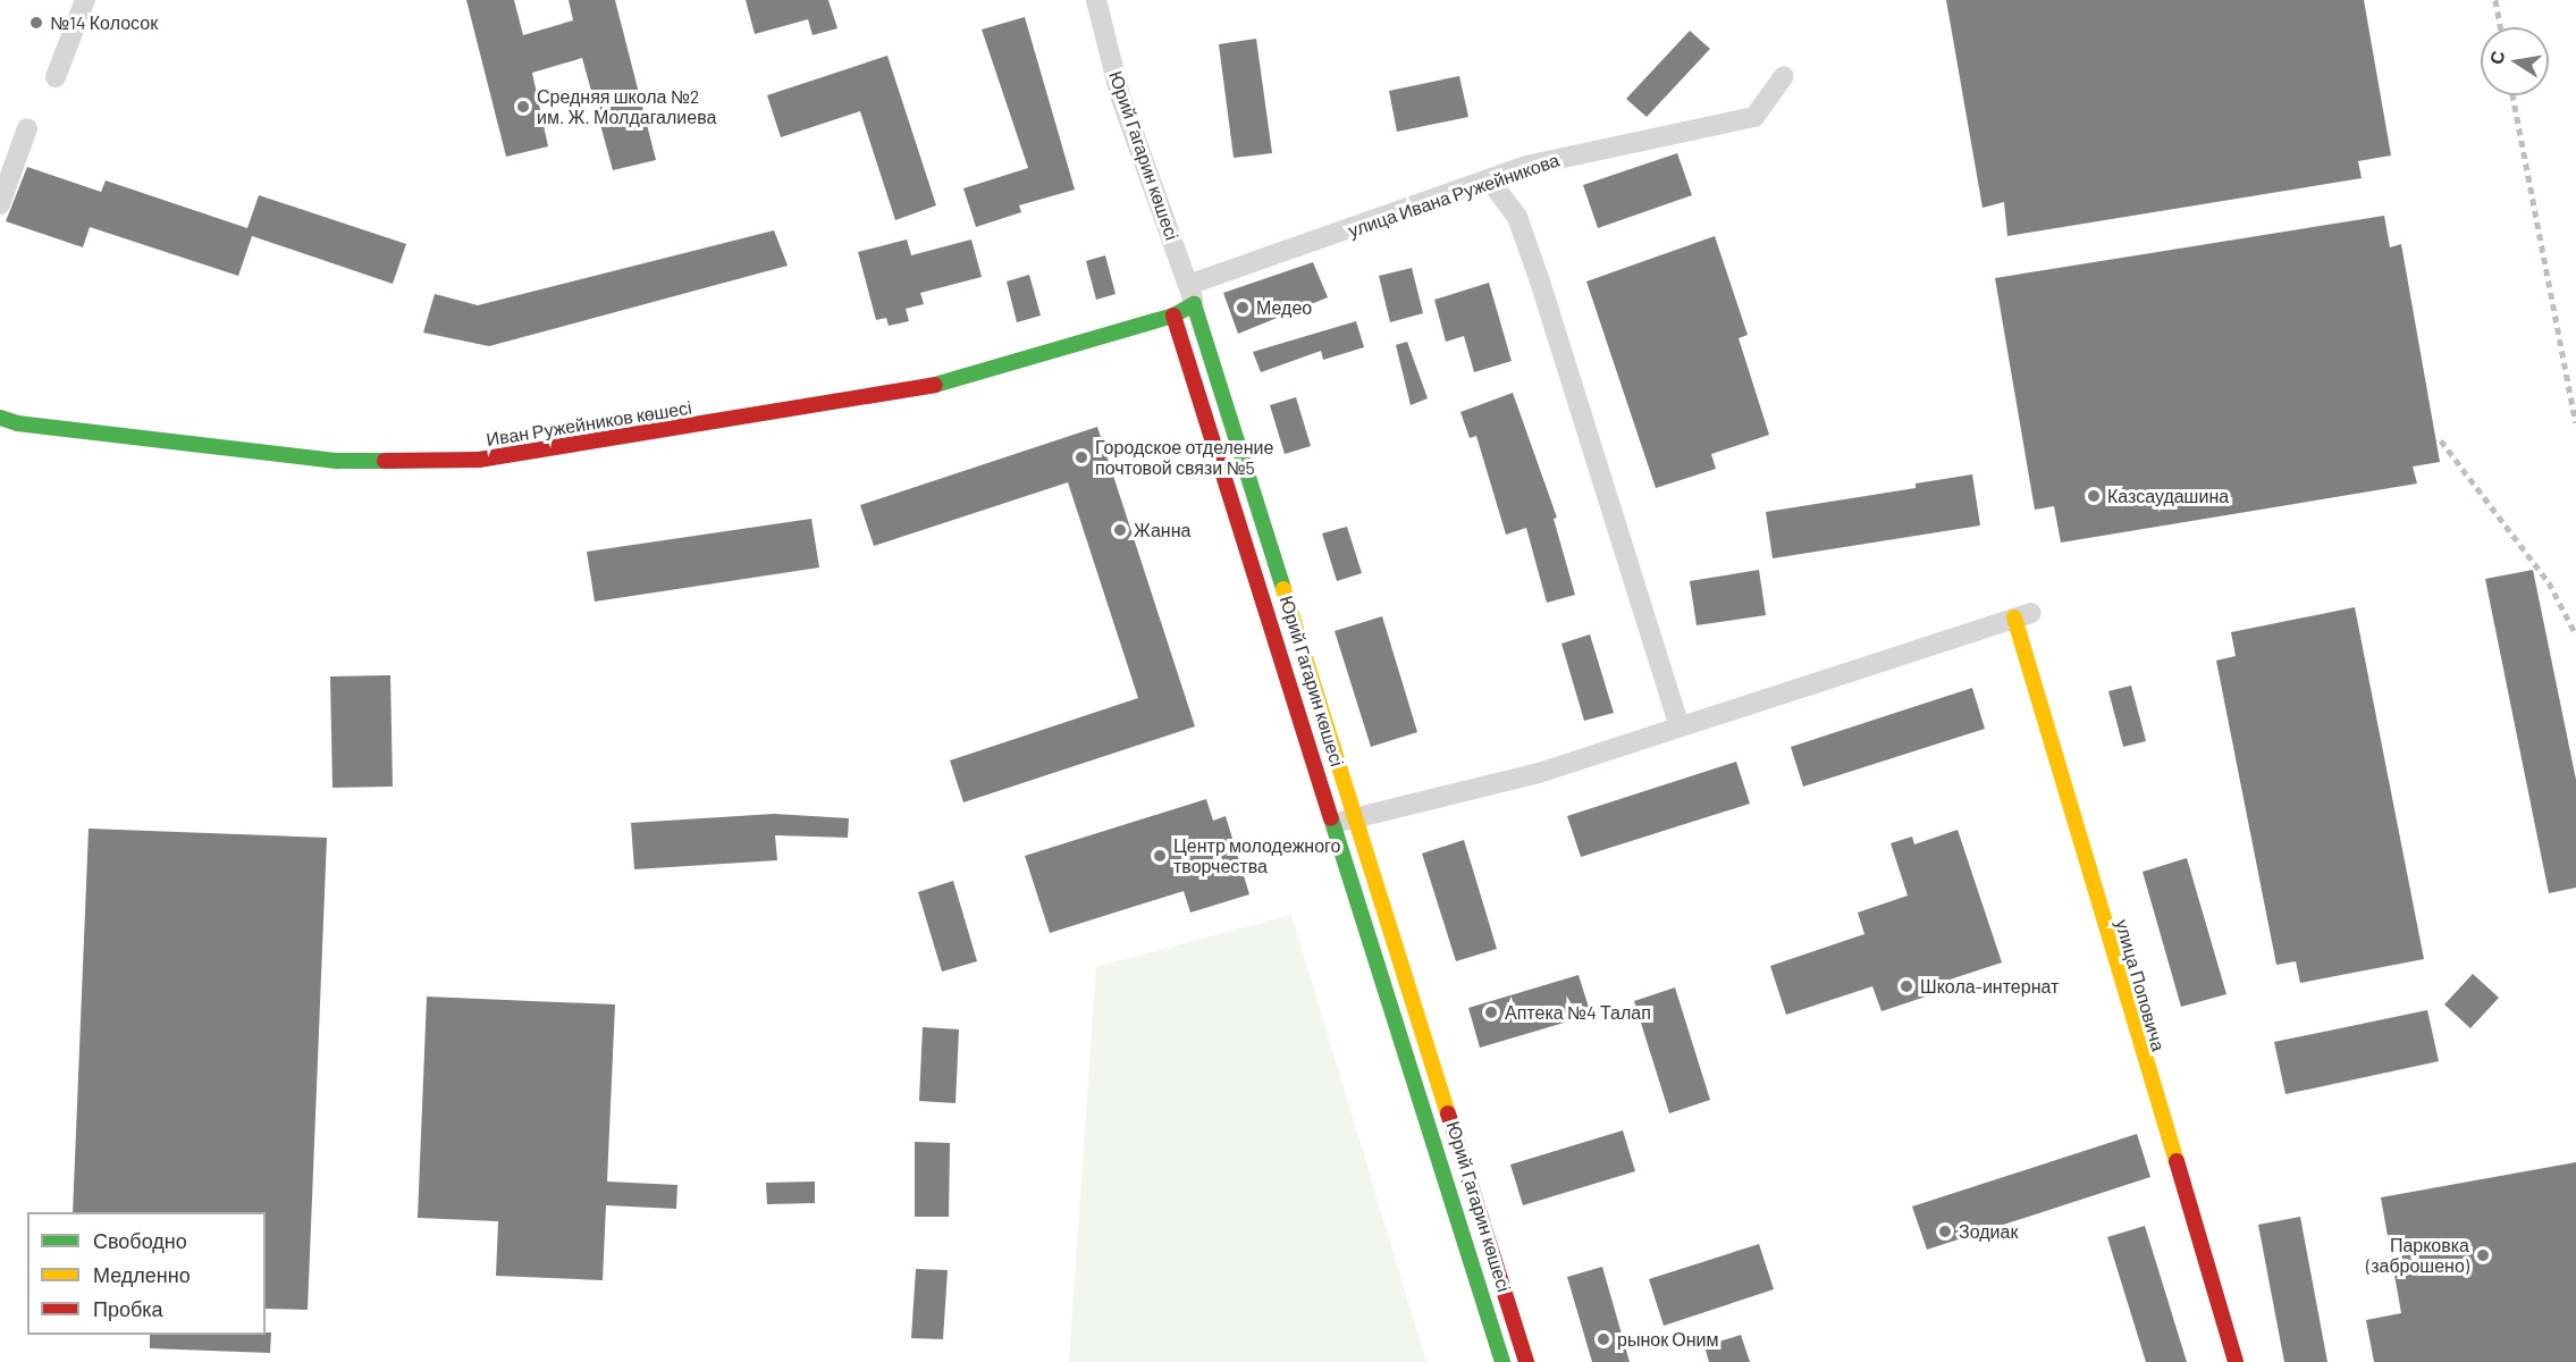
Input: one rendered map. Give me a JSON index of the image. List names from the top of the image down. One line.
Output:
{"streets":{"main road":["Юрий Гагарин көшесі","улица Ивана Ружейникова","Иван Ружейников көшесі","улица Поповича"]},"crossings":[["Юрий Гагарин көшесі","улица Ивана Ружейникова"],["Юрий Гагарин көшесі","Иван Ружейников көшесі"],["улица Ивана Ружейникова","Иван Ружейников көшесі"]],"places":["№14 Колосок","Средняя школа №2 им. Ж. Молдагалиева","Медео","Городское отделение почтовой связи №5","Казсаудашина","Жанна","Центр молодежного творчества","Школа-интернат","Аптека №4 Талап","Зодиак","Парковка (заброшено)","рынок Оним"],"legend":["Свободно","Медленно","Пробка"],"north":"left"}
